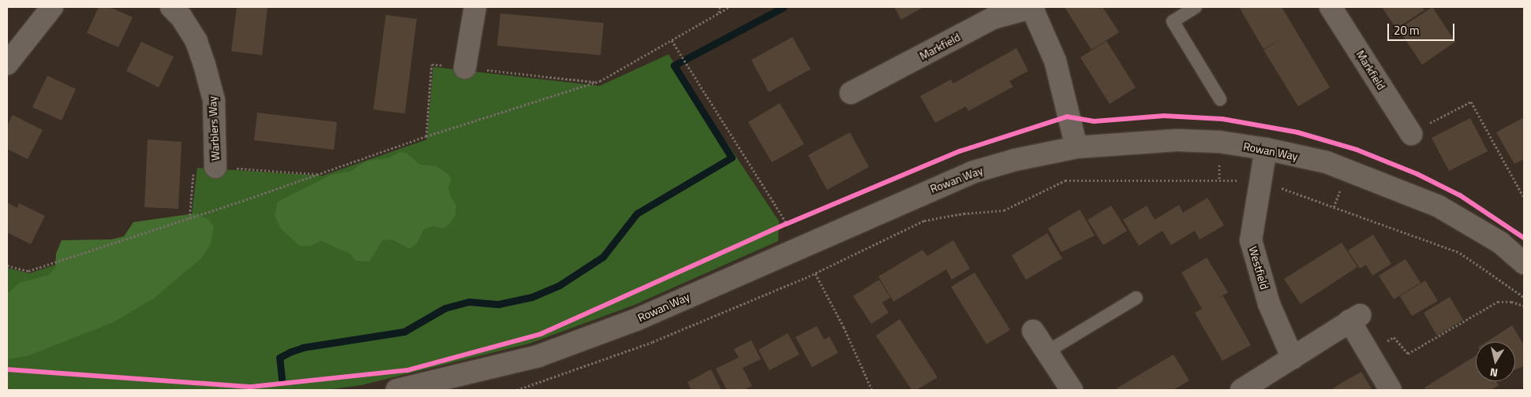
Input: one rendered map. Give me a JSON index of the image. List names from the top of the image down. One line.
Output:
{"streets":{"street":["Markfield","Warblers Way","Rowan Way","Westfield"]},"crossings":[["Markfield","Rowan Way"],["Rowan Way","Westfield"]],"scale_bar":"20 m","north":"bottom"}
